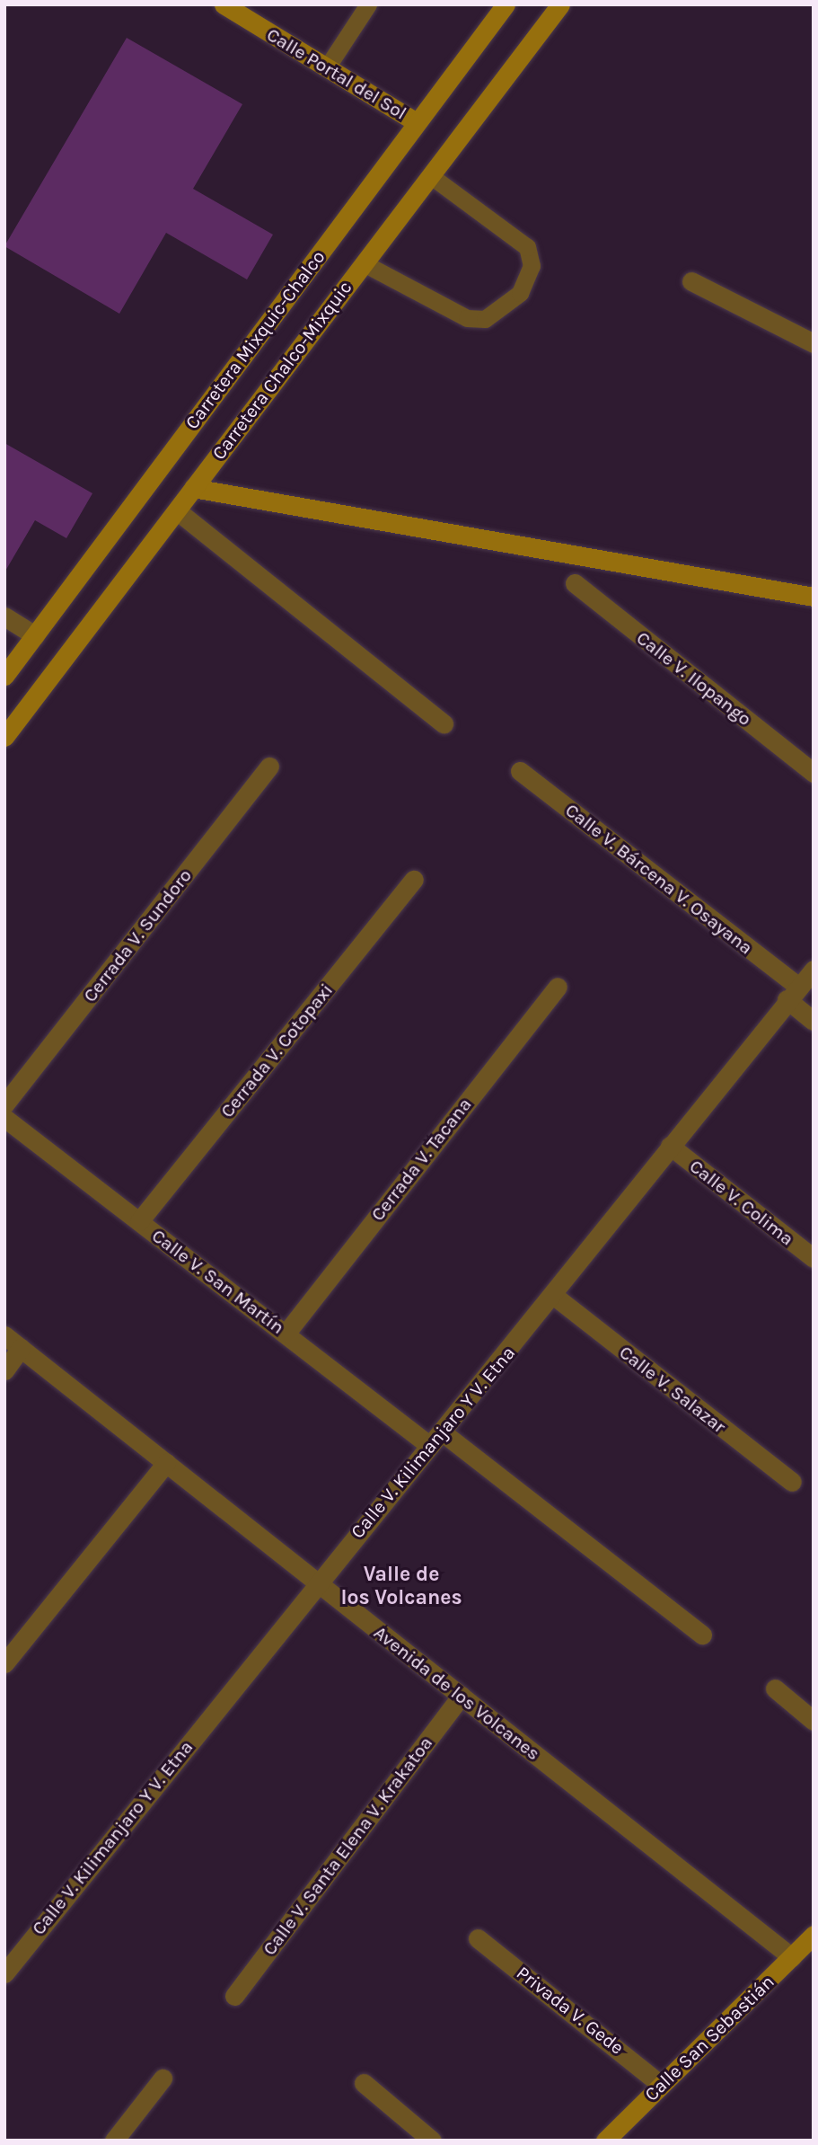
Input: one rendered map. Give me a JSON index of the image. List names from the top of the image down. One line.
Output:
{"streets":{"main road":["Calle Portal del Sol","Carretera Mixquic-Chalco","Carretera Chalco-Mixquic","Calle San Sebastián"],"street":["Calle V. Ilopango","Calle V. Bárcena V. Osayana","Cerrada V. Sundoro","Cerrada V. Cotopaxi","Cerrada V. Tacana","Calle V. Colima","Calle V. San Martín","Calle V. Salazar","Calle V. Kilimanjaro Y V. Etna","Avenida de los Volcanes","Calle V. Santa Elena V. Krakatoa","Privada V. Gede"]},"crossings":[["Calle Portal del Sol","Carretera Mixquic-Chalco"],["Calle V. Bárcena V. Osayana","Calle V. Kilimanjaro Y V. Etna"],["Cerrada V. Cotopaxi","Calle V. San Martín"],["Cerrada V. Tacana","Calle V. San Martín"],["Calle V. Colima","Calle V. Kilimanjaro Y V. Etna"],["Calle V. San Martín","Calle V. Kilimanjaro Y V. Etna"],["Calle V. Salazar","Calle V. Kilimanjaro Y V. Etna"],["Calle V. Kilimanjaro Y V. Etna","Avenida de los Volcanes"],["Avenida de los Volcanes","Calle V. Santa Elena V. Krakatoa"],["Avenida de los Volcanes","Calle San Sebastián"],["Privada V. Gede","Calle San Sebastián"]],"districts":["Valle de los Volcanes"]}
